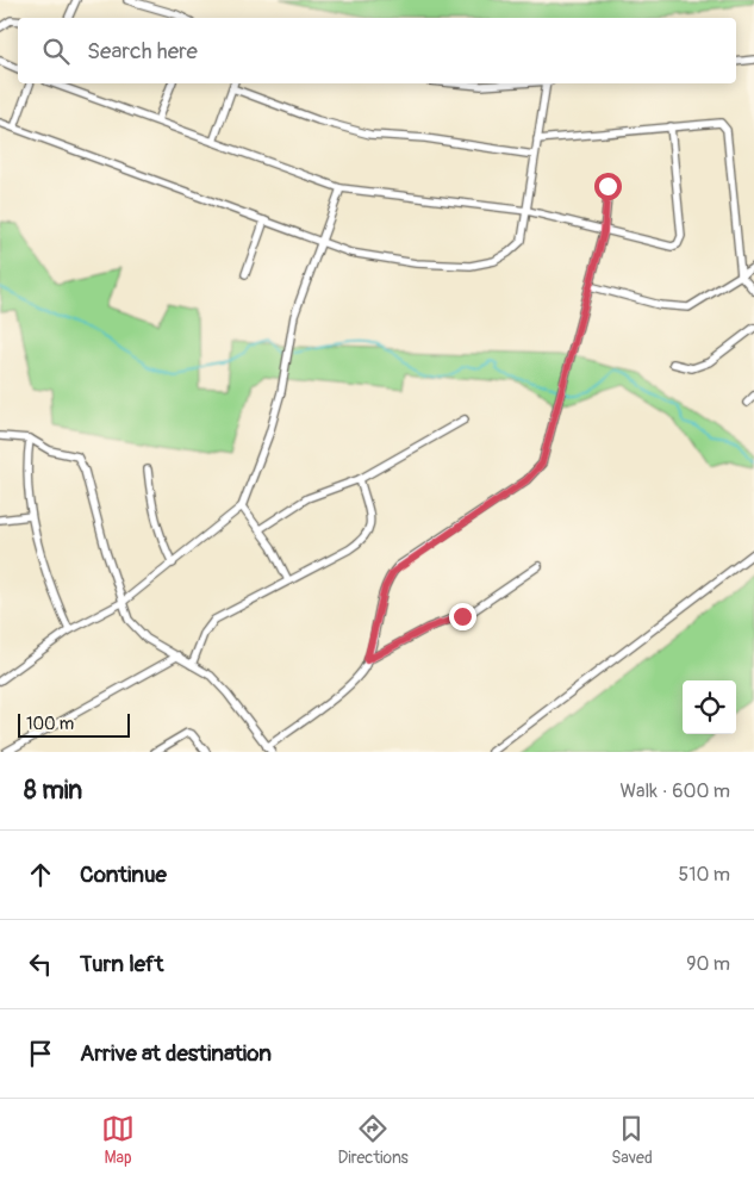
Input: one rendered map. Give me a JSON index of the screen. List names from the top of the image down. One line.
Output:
{"scale_bar":"100 m","page":{"search":"Search here","scale":"100 m","heading":["8 min","Walk · 600 m"],"list":[["Continue","510 m"],["Turn left","90 m"],"Arrive at destination"],"nav":["Map","Directions","Saved"]}}
